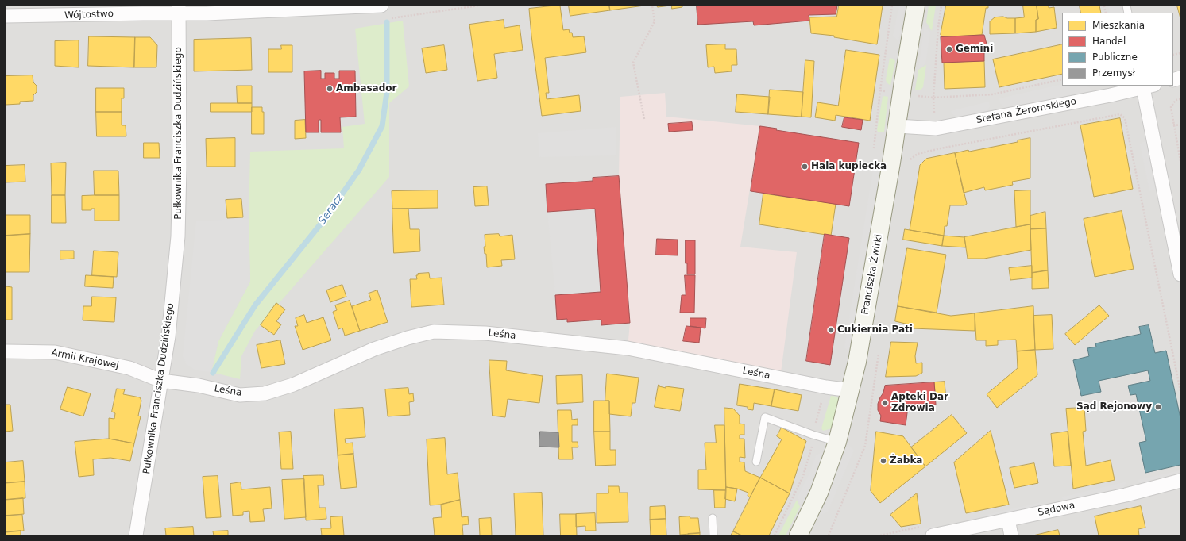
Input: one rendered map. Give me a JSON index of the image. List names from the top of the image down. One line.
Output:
{"streets":{"main road":["Franciszka Żwirki"],"street":["Wójtostwo","Stefana Żeromskiego","Pułkownika Franciszka Dudzińskiego","Leśna","Armii Krajowej","Sądowa"]},"crossings":[["Wójtostwo","Pułkownika Franciszka Dudzińskiego"],["Stefana Żeromskiego","Franciszka Żwirki"],["Pułkownika Franciszka Dudzińskiego","Leśna"],["Pułkownika Franciszka Dudzińskiego","Armii Krajowej"],["Franciszka Żwirki","Leśna"],["Leśna","Armii Krajowej"]],"water":["Seracz"],"places":["Gemini","Ambasador","Hala kupiecka","Cukiernia Pati","Apteki Dar Zdrowia","Sąd Rejonowy","Żabka"],"legend":["Mieszkania","Handel","Publiczne","Przemysł"]}
